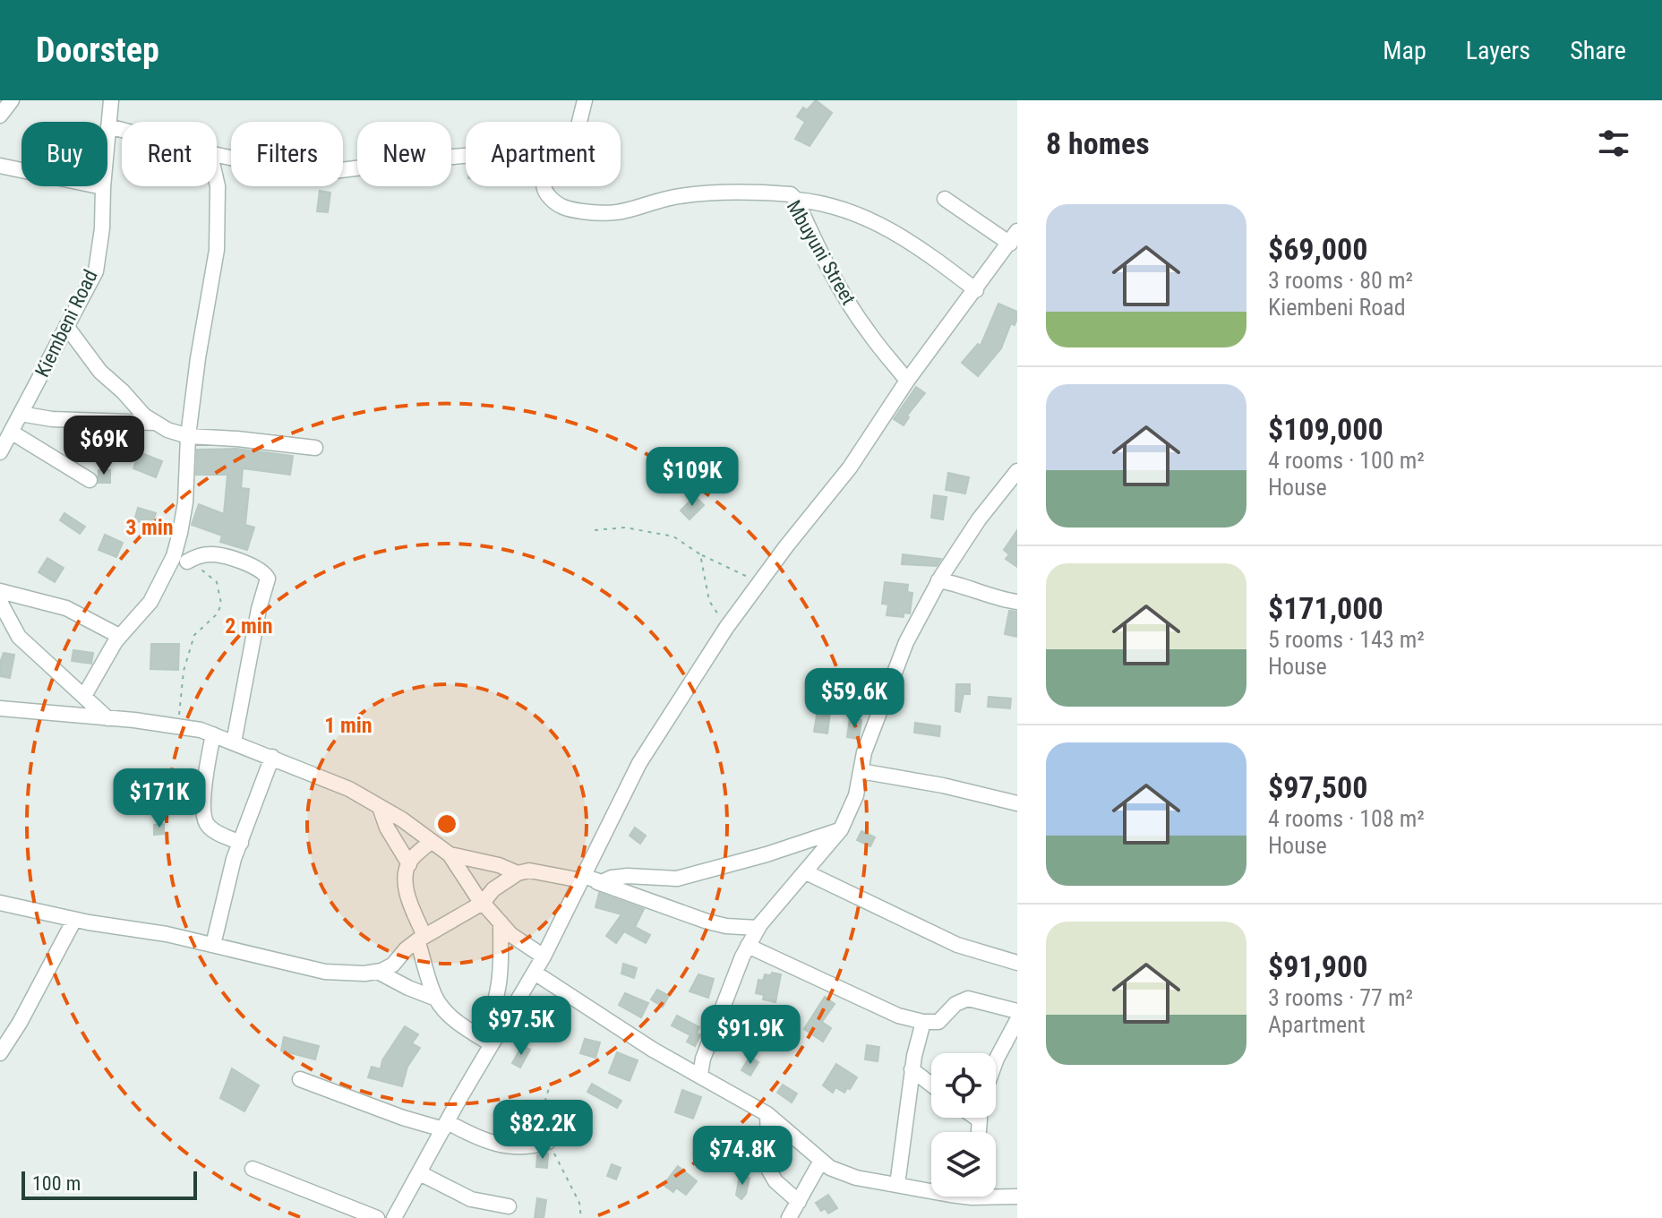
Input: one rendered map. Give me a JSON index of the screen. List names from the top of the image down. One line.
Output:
{"streets":{"street":["Mbuyuni Street","Kiembeni Road"]},"scale_bar":"100 m","page":{"header":"Doorstep","nav":["Map","Layers","Share"],"heading":"8 homes","chip":["Buy","Rent","Filters","New","Apartment"],"list":[{"name":"$69,000","note":"3 rooms · 80 m² · Kiembeni Road"},{"name":"$109,000","note":"4 rooms · 100 m² · House"},{"name":"$171,000","note":"5 rooms · 143 m² · House"},{"name":"$97,500","note":"4 rooms · 108 m² · House"},{"name":"$91,900","note":"3 rooms · 77 m² · Apartment"}],"price":["$69K","$109K","$59.6K","$171K","$97.5K","$91.9K","$82.2K","$74.8K"],"scale":"100 m"},"rings":["3 min","2 min","1 min"]}
